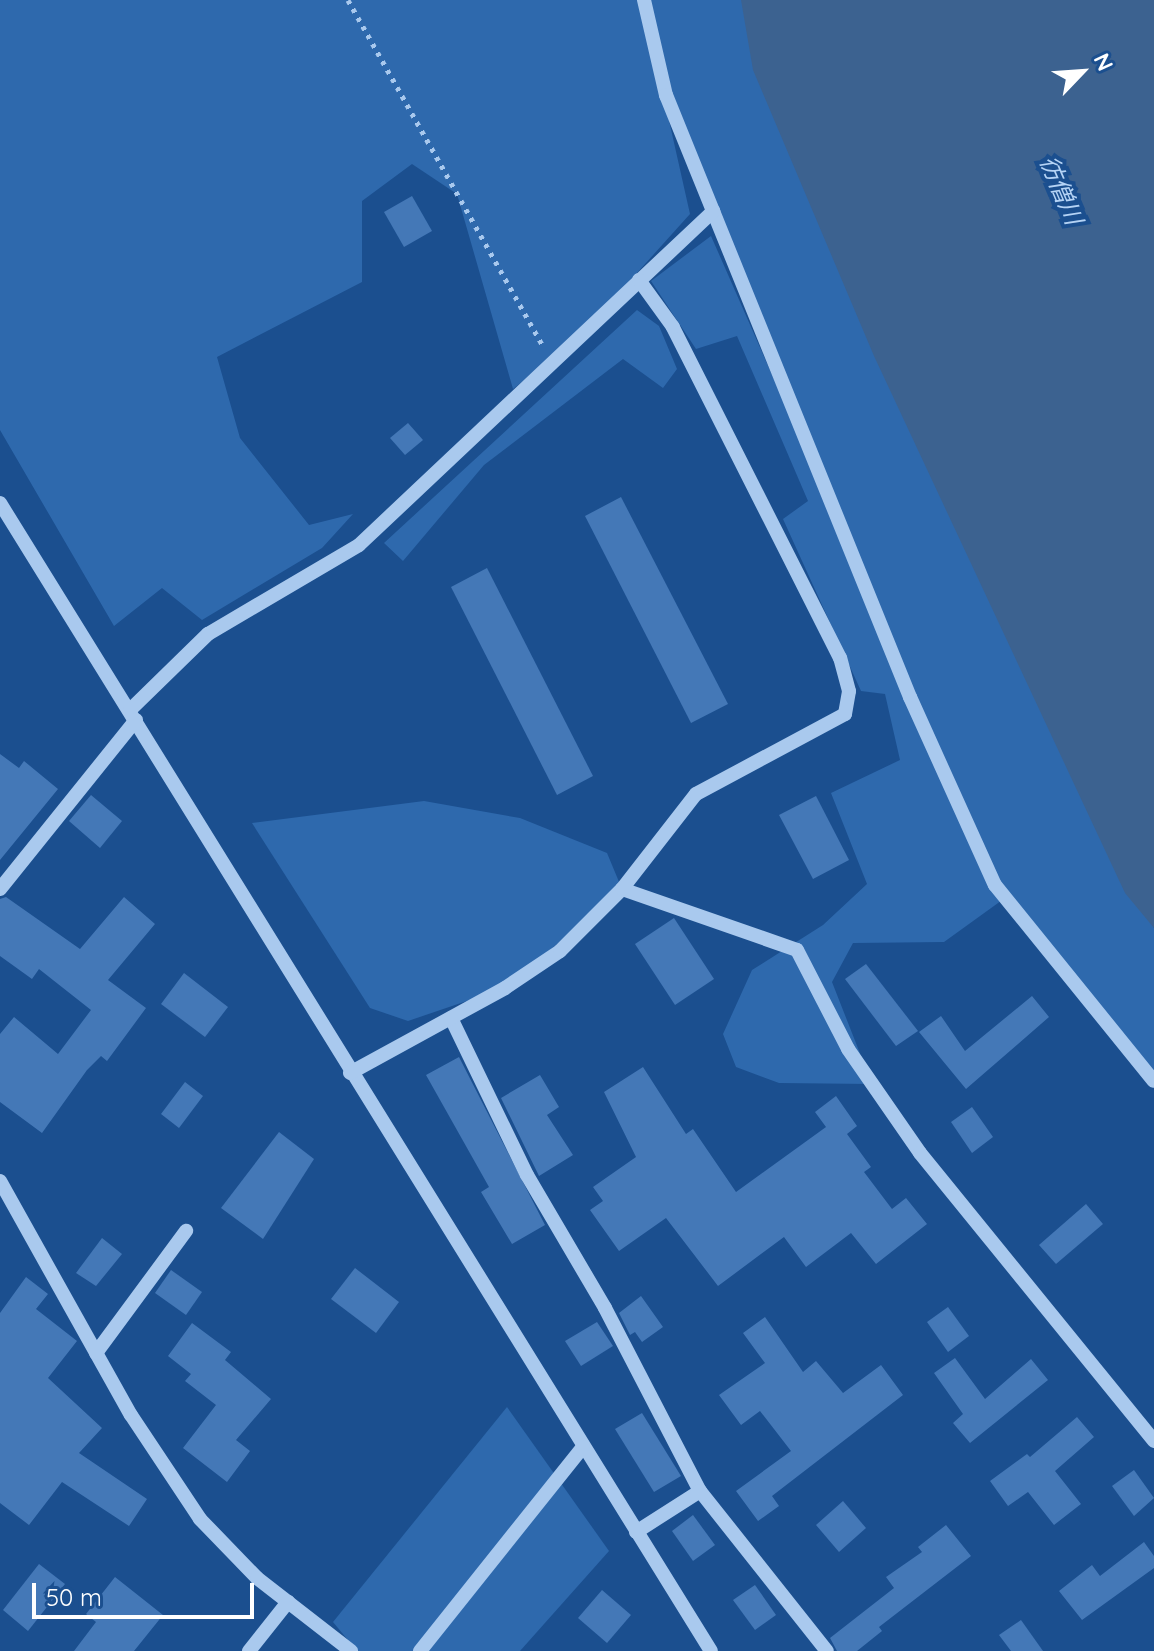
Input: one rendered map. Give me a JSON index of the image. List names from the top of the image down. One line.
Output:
{"water":["彷僧川"],"scale_bar":"50 m","north":"top right"}
